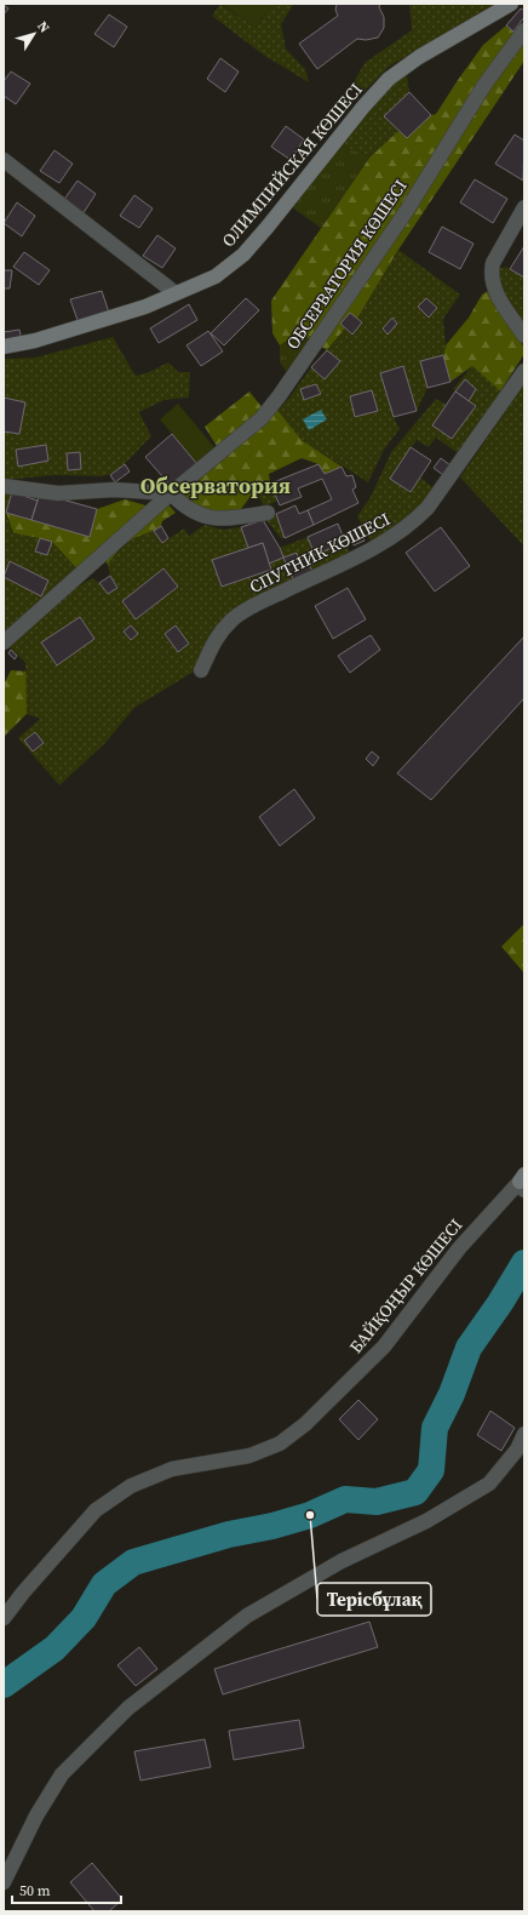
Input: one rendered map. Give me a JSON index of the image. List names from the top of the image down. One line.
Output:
{"streets":{"street":["ОЛИМПИЙСКАЯ КӨШЕСІ","ОБСЕРВАТОРИЯ КӨШЕСІ","СПУТНИК КӨШЕСІ","БАЙҚОҢЫР КӨШЕСІ"]},"districts":["Обсерватория"],"places":["Терісбұлақ"],"scale_bar":"50 m","north":"top right"}
